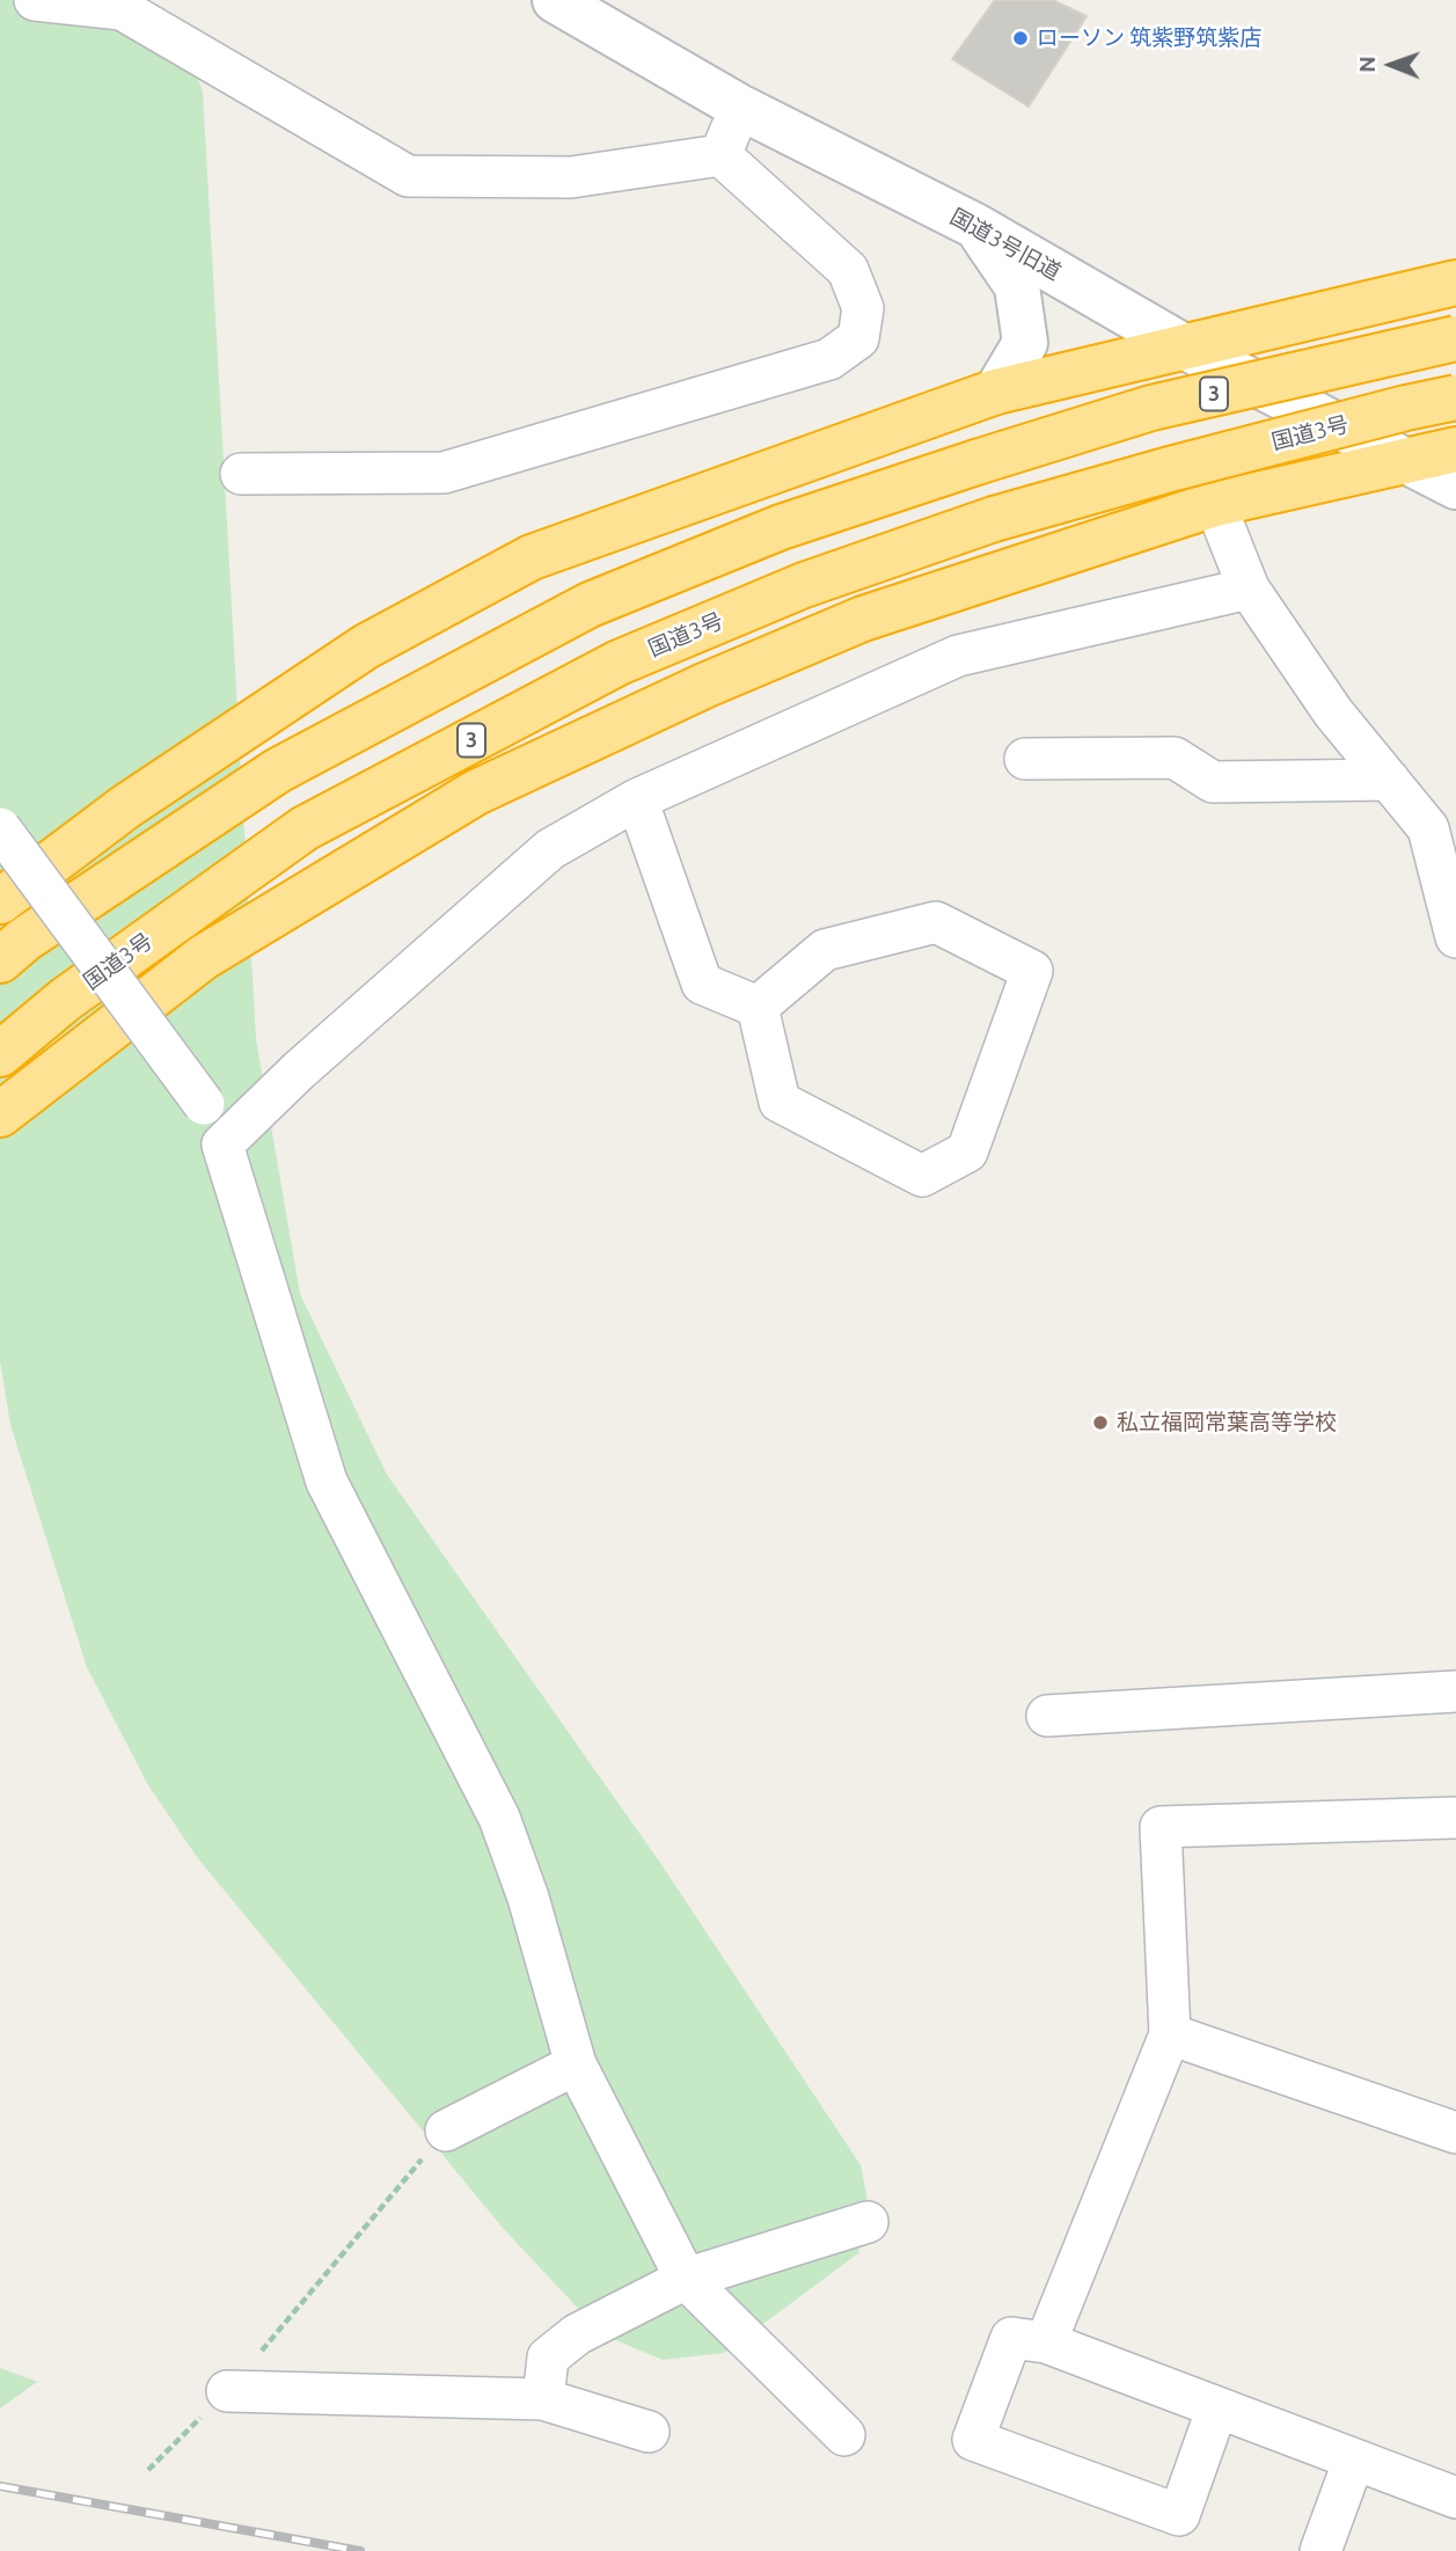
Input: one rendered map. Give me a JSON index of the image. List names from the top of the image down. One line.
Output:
{"streets":{"highway":["3","国道3号"],"street":["国道3号旧道"]},"places":["ローソン 筑紫野筑紫店","私立福岡常葉高等学校"],"north":"left"}
